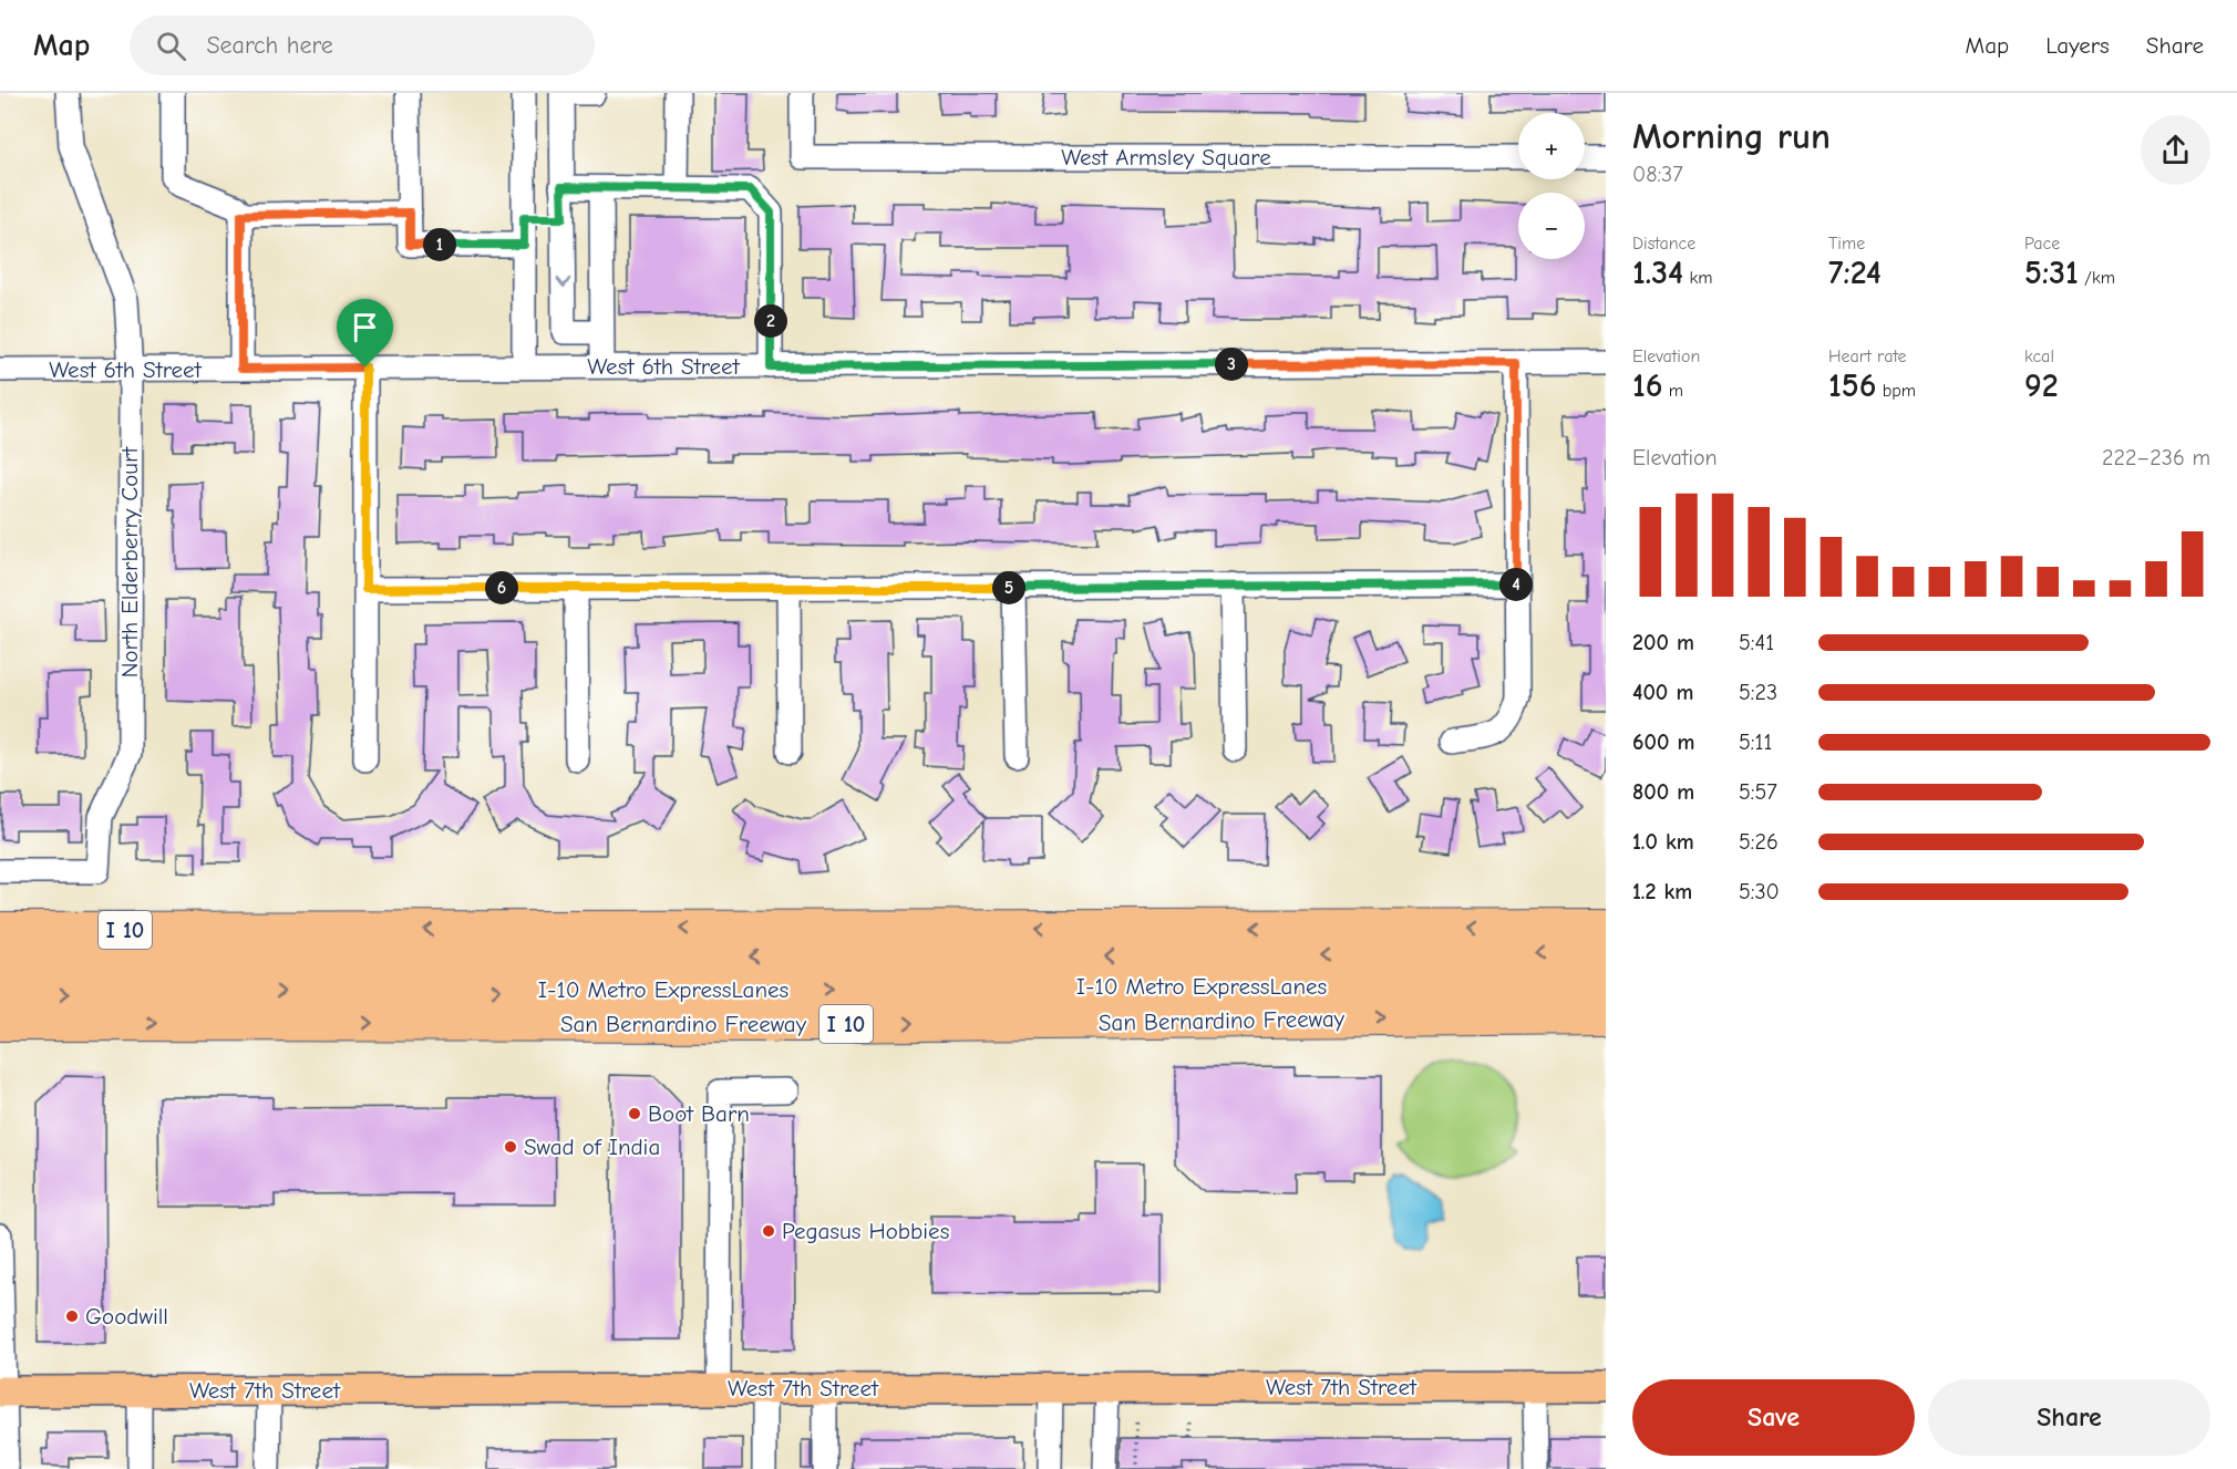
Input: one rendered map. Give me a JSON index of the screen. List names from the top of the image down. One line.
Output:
{"streets":{"highway":["I 10","I-10 Metro ExpressLanes","San Bernardino Freeway"],"main road":["West 7th Street"],"street":["West Armsley Square","West 6th Street","North Elderberry Court"]},"crossings":[["West 6th Street","North Elderberry Court"]],"places":["Boot Barn","Swad of India","Pegasus Hobbies","Goodwill"],"page":{"header":"Map","search":"Search here","nav":["Map","Layers","Share"],"heading":["Morning run","08:37"],"map_buttons":["+","−"],"stats":[["Distance","1.34 km"],["Time","7:24"],["Pace","5:31 /km"],["Elevation","16 m"],["Heart rate","156 bpm"],["kcal","92"]],"pins":["1","2","3","4","5","6"],"chart":["Elevation","222–236 m"],"list":[{"name":"200 m","note":"5:41"},{"name":"400 m","note":"5:23"},{"name":"600 m","note":"5:11"},{"name":"800 m","note":"5:57"},{"name":"1.0 km","note":"5:26"},{"name":"1.2 km","note":"5:30"}],"buttons":["Save","Share"]}}
